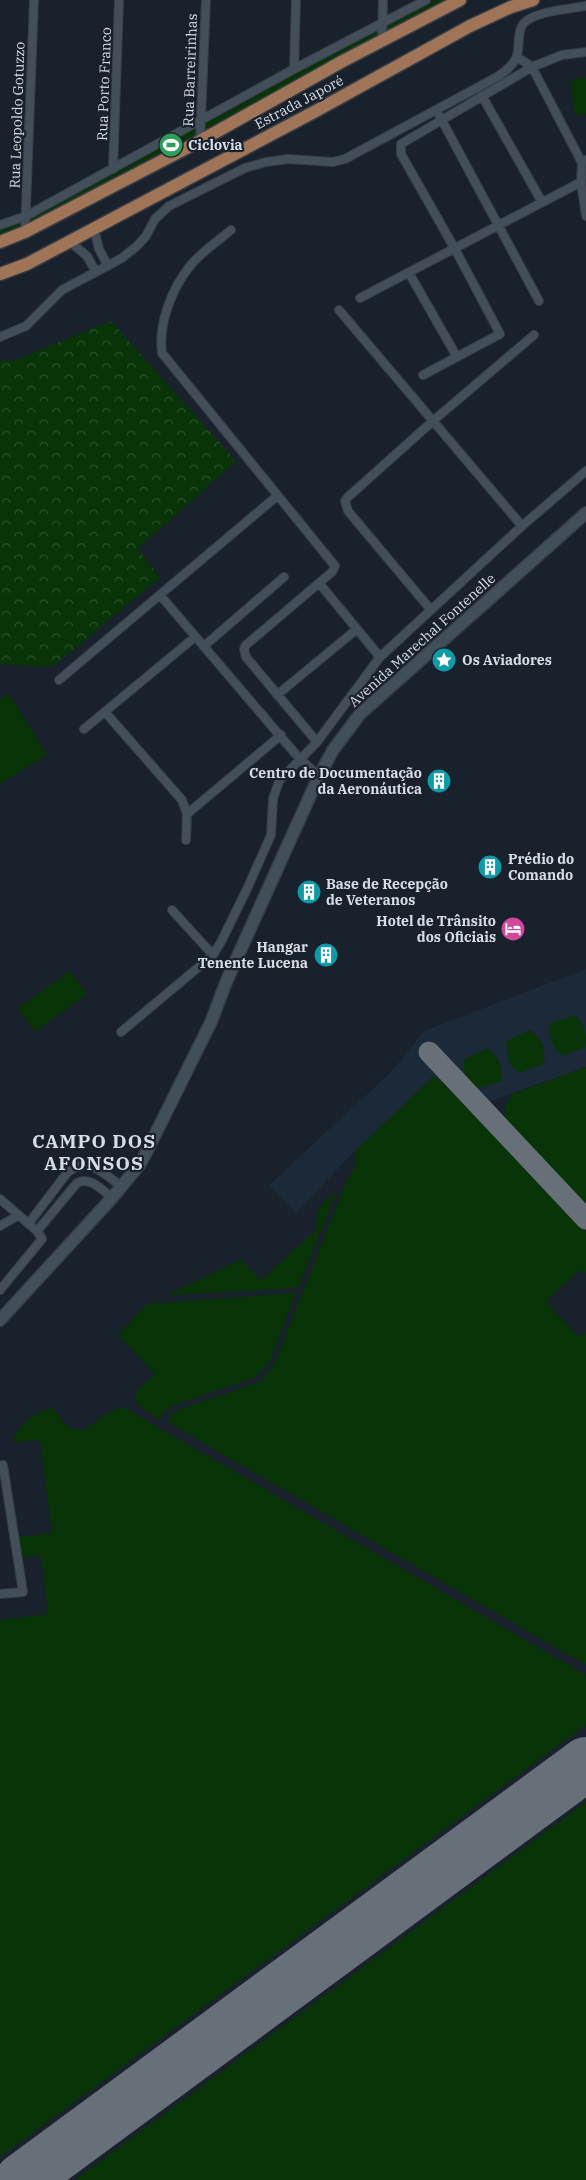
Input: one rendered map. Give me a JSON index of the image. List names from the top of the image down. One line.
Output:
{"streets":{"main road":["Estrada Japoré","Avenida Marechal Fontenelle"],"street":["Rua Barreirinhas","Rua Porto Franco","Rua Leopoldo Gotuzzo"]},"crossings":[["Rua Barreirinhas","Estrada Japoré"],["Estrada Japoré","Rua Leopoldo Gotuzzo"]],"districts":["CAMPO DOS AFONSOS"],"places":{"sports":["Ciclovia"],"place":["Os Aviadores"],"building":["Centro de Documentação da Aeronáutica","Prédio do Comando","Base de Recepção de Veteranos","Hangar Tenente Lucena"],"hotel":["Hotel de Trânsito dos Oficiais"]}}
